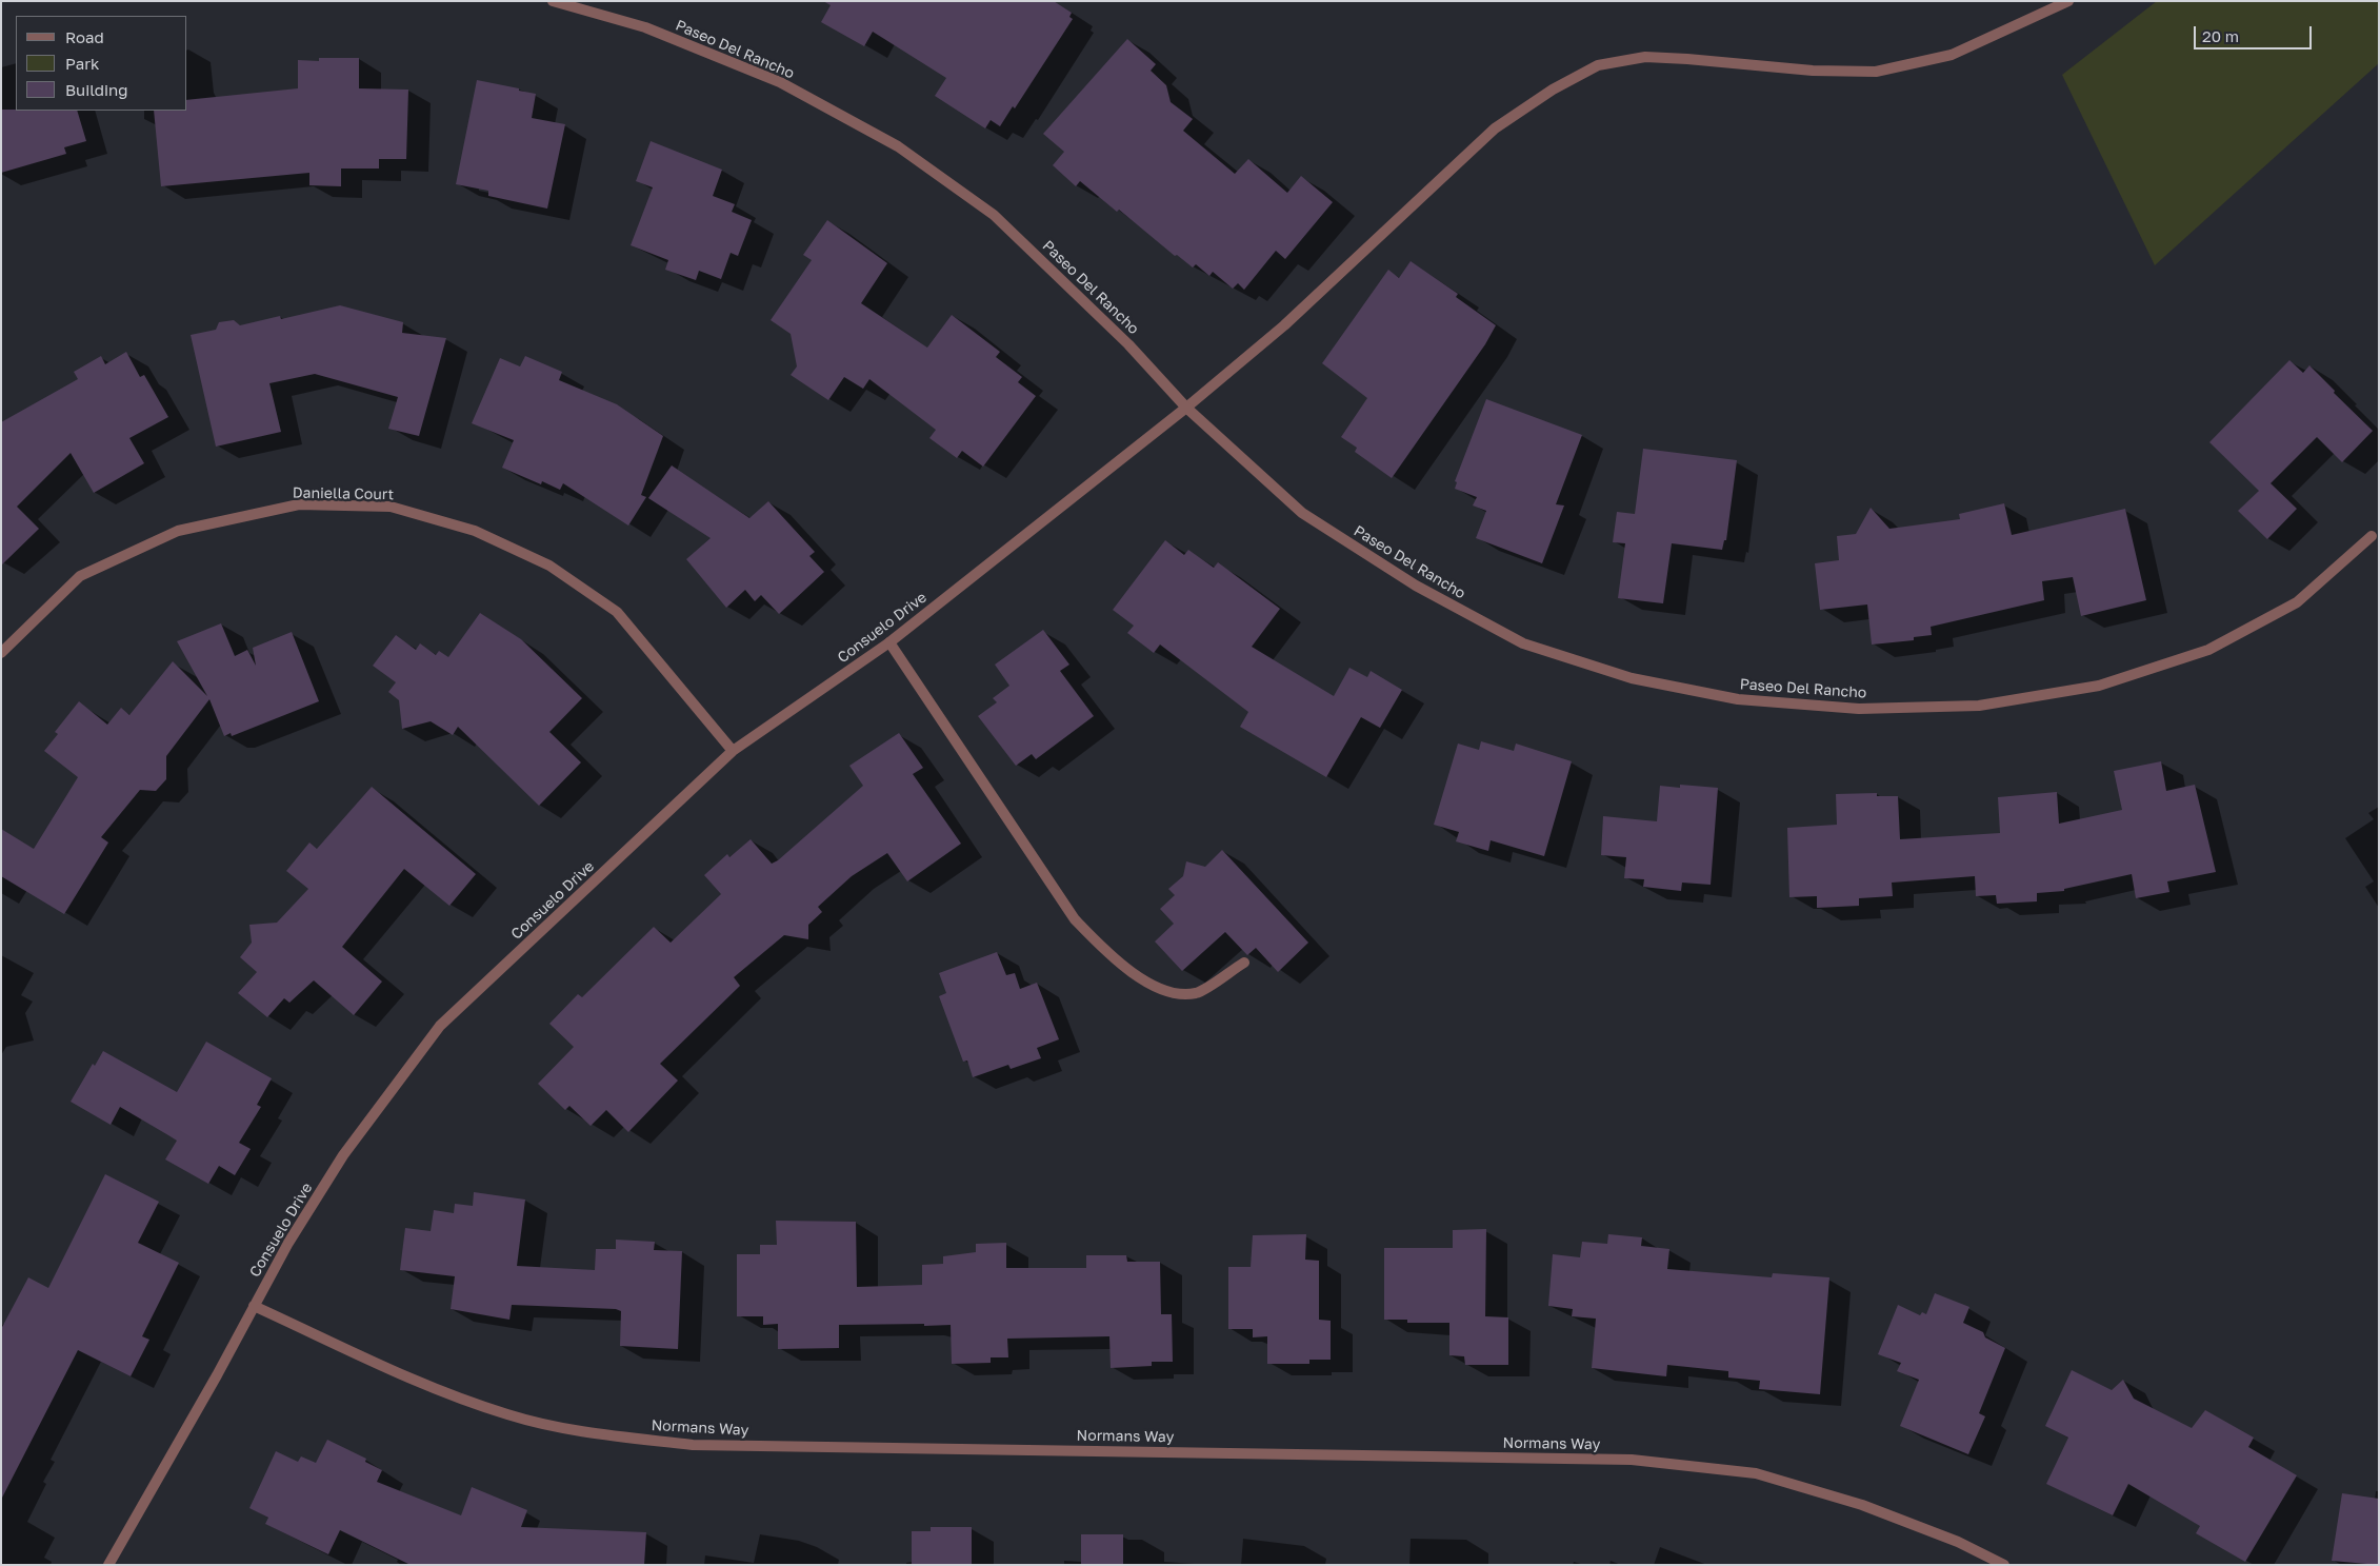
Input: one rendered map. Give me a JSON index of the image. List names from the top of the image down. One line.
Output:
{"streets":{"street":["Paseo Del Rancho","Daniella Court","Consuelo Drive","Normans Way"]},"crossings":[["Paseo Del Rancho","Consuelo Drive"],["Daniella Court","Consuelo Drive"],["Consuelo Drive","Normans Way"]],"legend":["Road","Park","Building"],"scale_bar":"20 m"}
